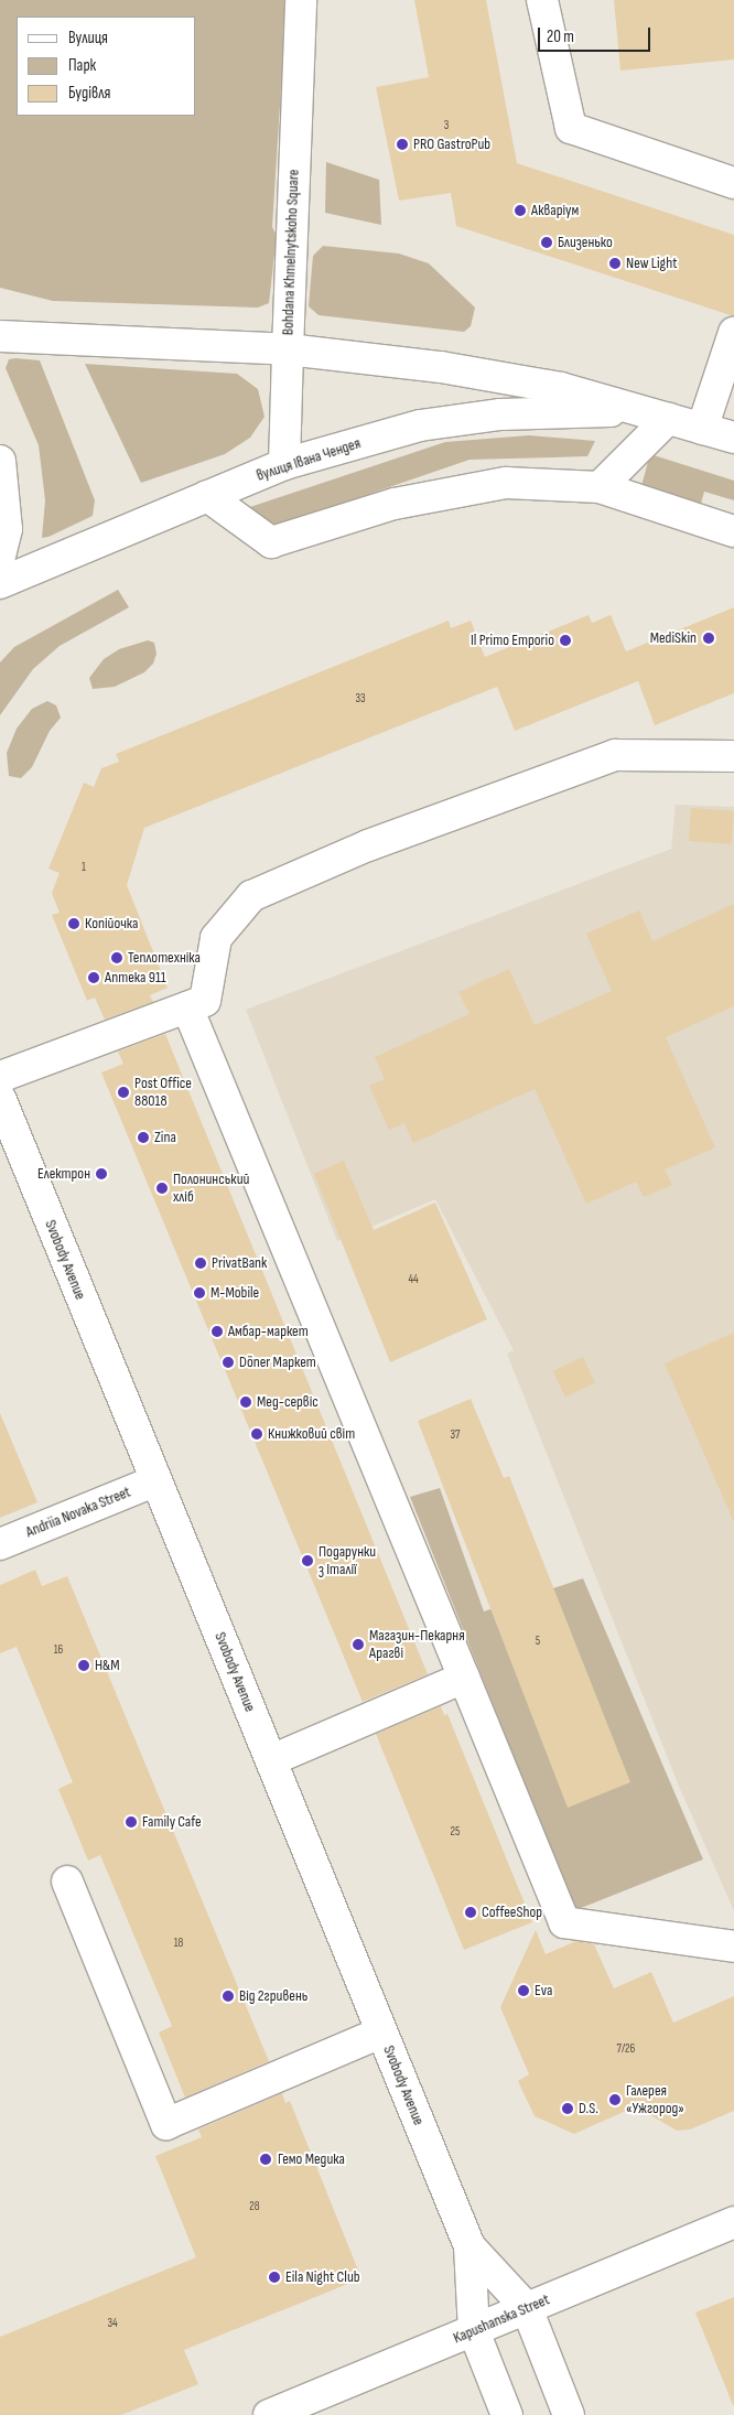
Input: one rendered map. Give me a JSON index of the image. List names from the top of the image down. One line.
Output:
{"streets":{"main road":["Bohdana Khmelnytskoho Square","вулиця Івана Чендея","Svobody Avenue","Andriia Novaka Street","Kapushanska Street"]},"crossings":[["Bohdana Khmelnytskoho Square","вулиця Івана Чендея"],["Svobody Avenue","Andriia Novaka Street"],["Svobody Avenue","Kapushanska Street"]],"places":["PRO GastroPub","Акваріум","Близенько","New Light","MediSkin","Il Primo Emporio","Копійочка","Теплотехніка","Аптека 911","Post Office 88018","Zina","Електрон","Полонинський хліб","PrivatBank","M-Mobile","Амбар-маркет","Döner Маркет","Мед-сервіс","Книжковий світ","Подарунки з Італії","Магазин-Пекарня Арагві","H&M","Family Cafe","CoffeeShop","Eva","Від 2гривень","Галерея «Ужгород»","D.S.","Гемо Медика","Eila Night Club"],"house_numbers":["3","33","1","44","37","5","16","25","18","7/26","28","34"],"legend":["Вулиця","Парк","Будівля"],"scale_bar":"20 m"}
